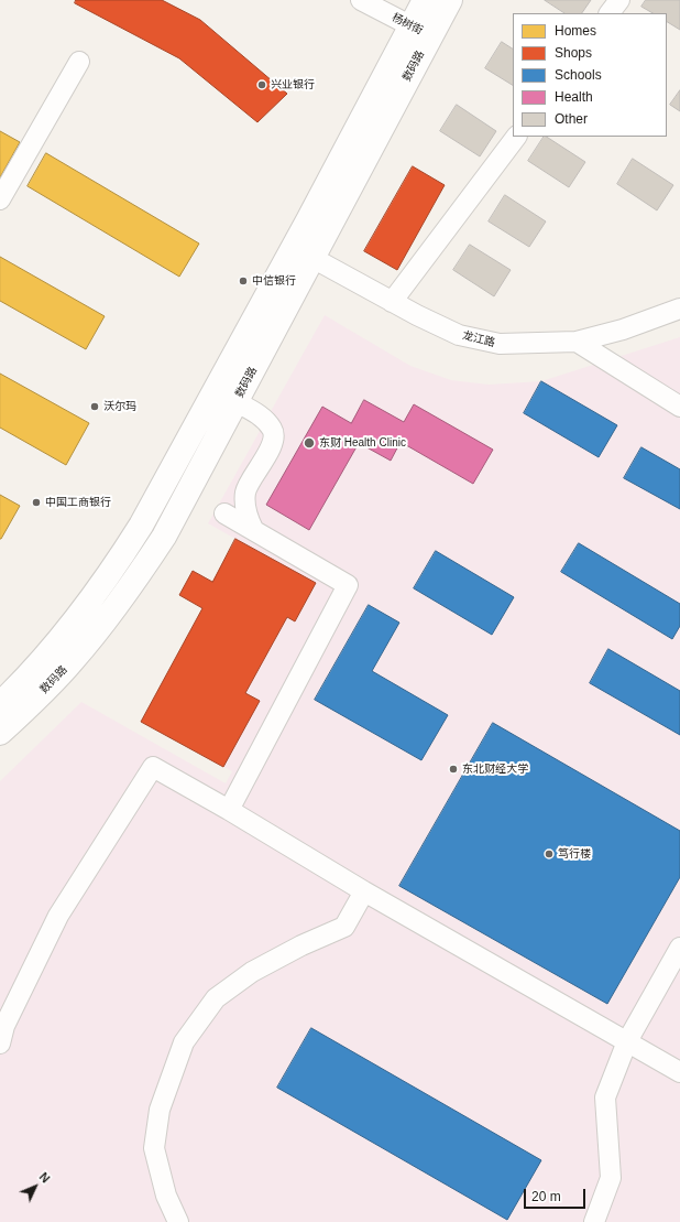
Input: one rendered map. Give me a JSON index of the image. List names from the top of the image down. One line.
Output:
{"streets":{"main road":["数码路"],"street":["杨树街","龙江路"]},"crossings":[["杨树街","数码路"],["数码路","龙江路"]],"places":["兴业银行","中信银行","沃尔玛","东财 Health Clinic","中国工商银行","东北财经大学","笃行楼"],"legend":["Homes","Shops","Schools","Health","Other"],"scale_bar":"20 m","north":"top right"}
